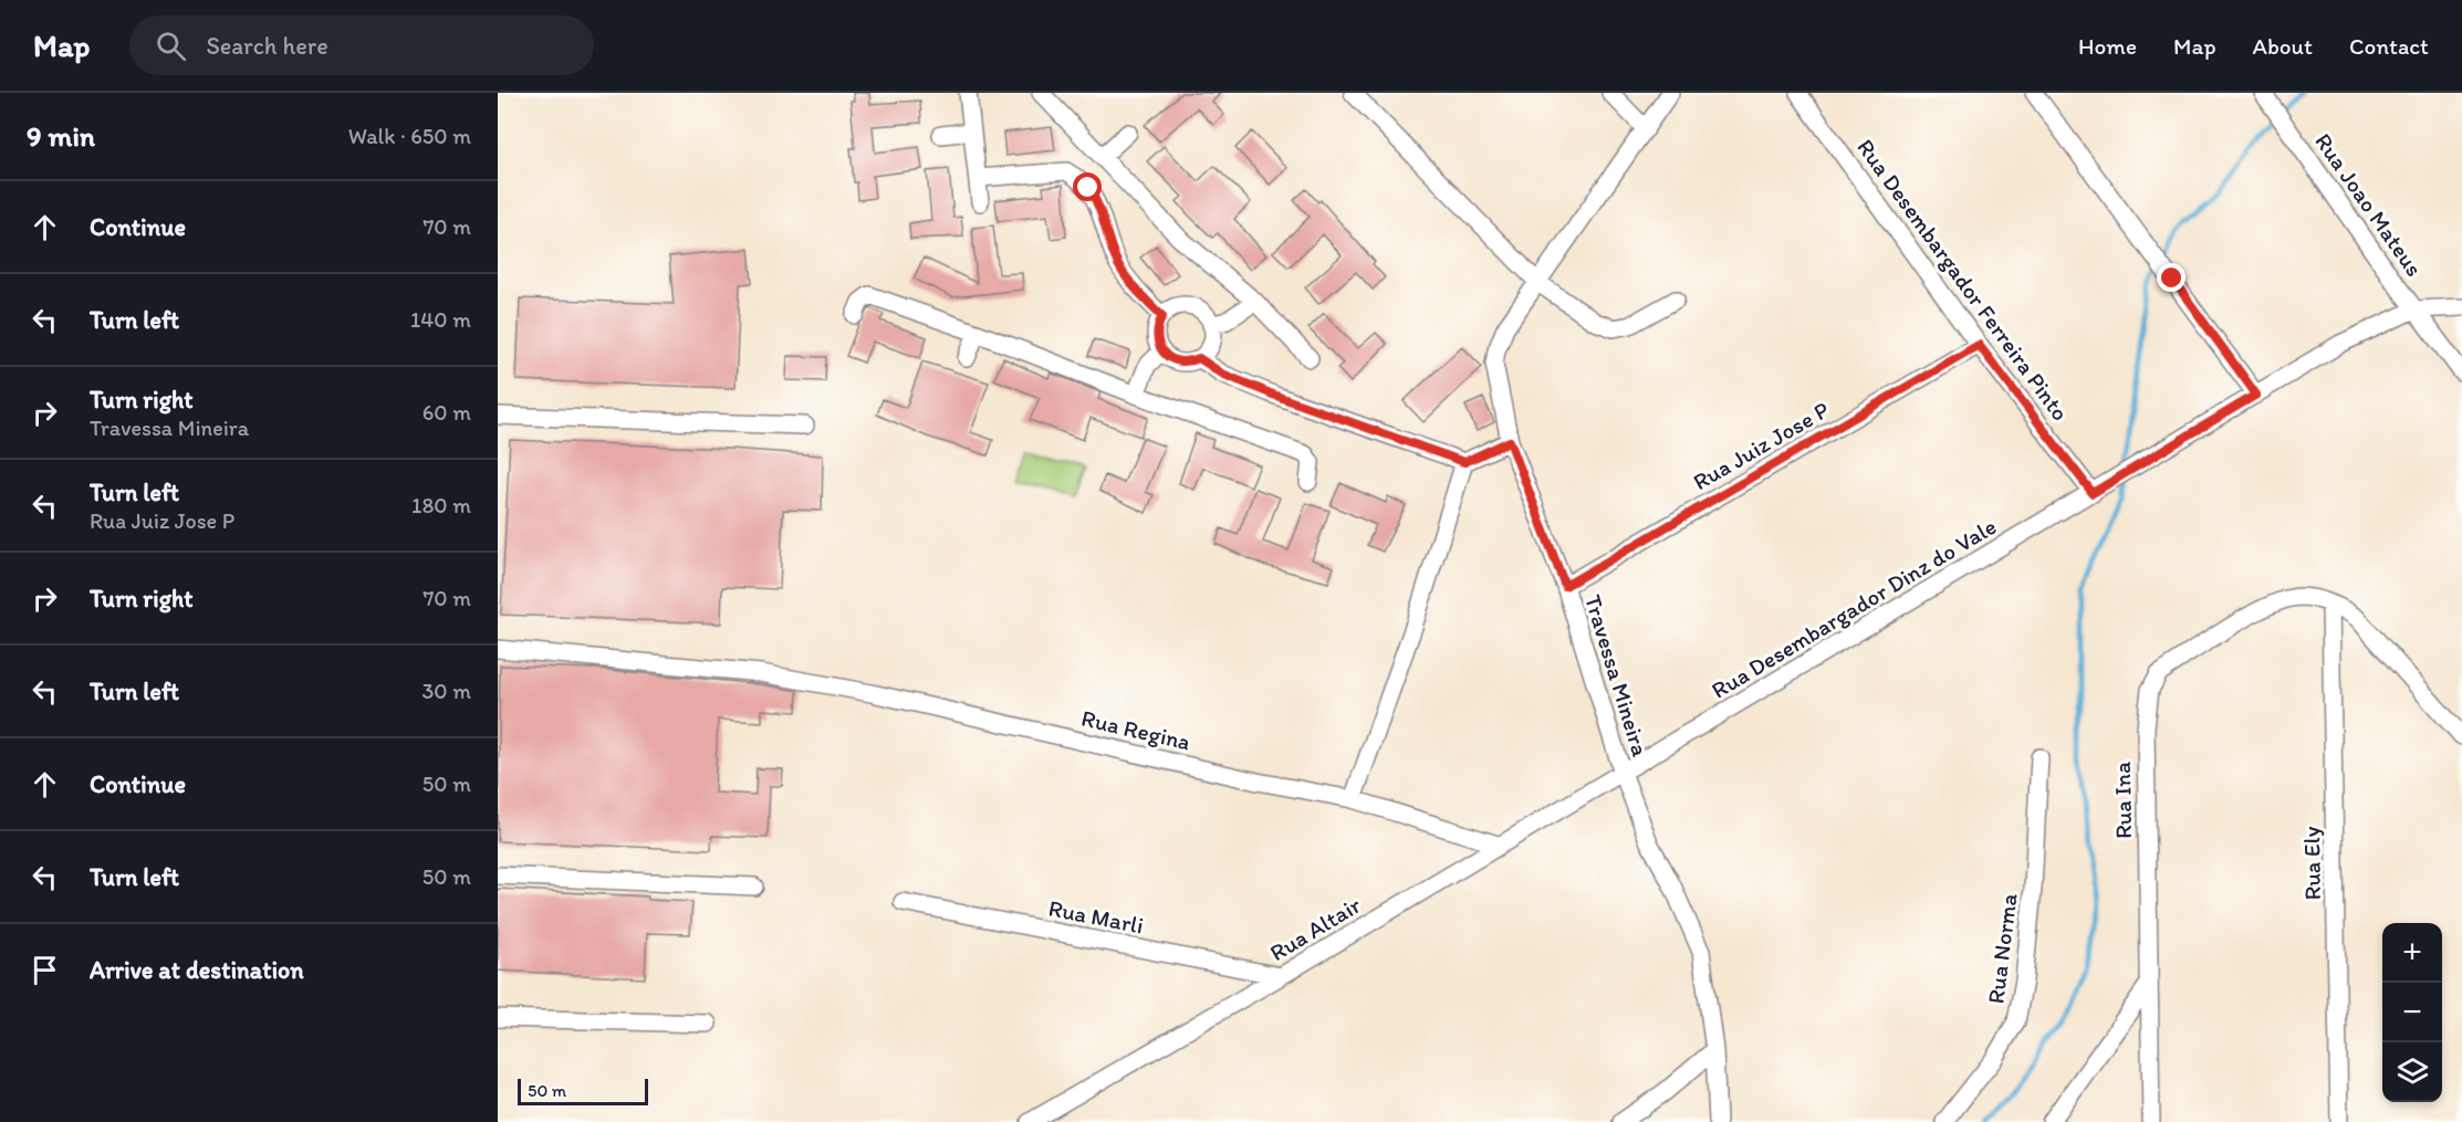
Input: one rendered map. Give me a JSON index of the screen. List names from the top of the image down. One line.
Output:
{"streets":{"street":["Rua Joao Mateus","Rua Desembargador Ferreira Pinto","Rua Juiz Jose P","Rua Desembargador Dinz do Vale","Travessa Mineira","Rua Regina","Rua Ina","Rua Ely","Rua Marli","Rua Altair","Rua Norma"]},"crossings":[["Rua Desembargador Ferreira Pinto","Rua Juiz Jose P"],["Rua Desembargador Ferreira Pinto","Rua Desembargador Dinz do Vale"],["Rua Juiz Jose P","Travessa Mineira"],["Rua Desembargador Dinz do Vale","Travessa Mineira"],["Rua Desembargador Dinz do Vale","Rua Altair"],["Travessa Mineira","Rua Altair"],["Rua Regina","Rua Altair"],["Rua Ina","Rua Ely"],["Rua Marli","Rua Altair"]],"scale_bar":"50 m","page":{"header":"Map","search":"Search here","nav":["Home","Map","About","Contact"],"heading":["9 min","Walk · 650 m"],"list":[["Continue","70 m"],["Turn left","140 m"],["Turn right","Travessa Mineira","60 m"],["Turn left","Rua Juiz Jose P","180 m"],["Turn right","70 m"],["Turn left","30 m"],["Continue","50 m"],["Turn left","50 m"],"Arrive at destination"],"map_buttons":["+","−"],"scale":"50 m"}}
